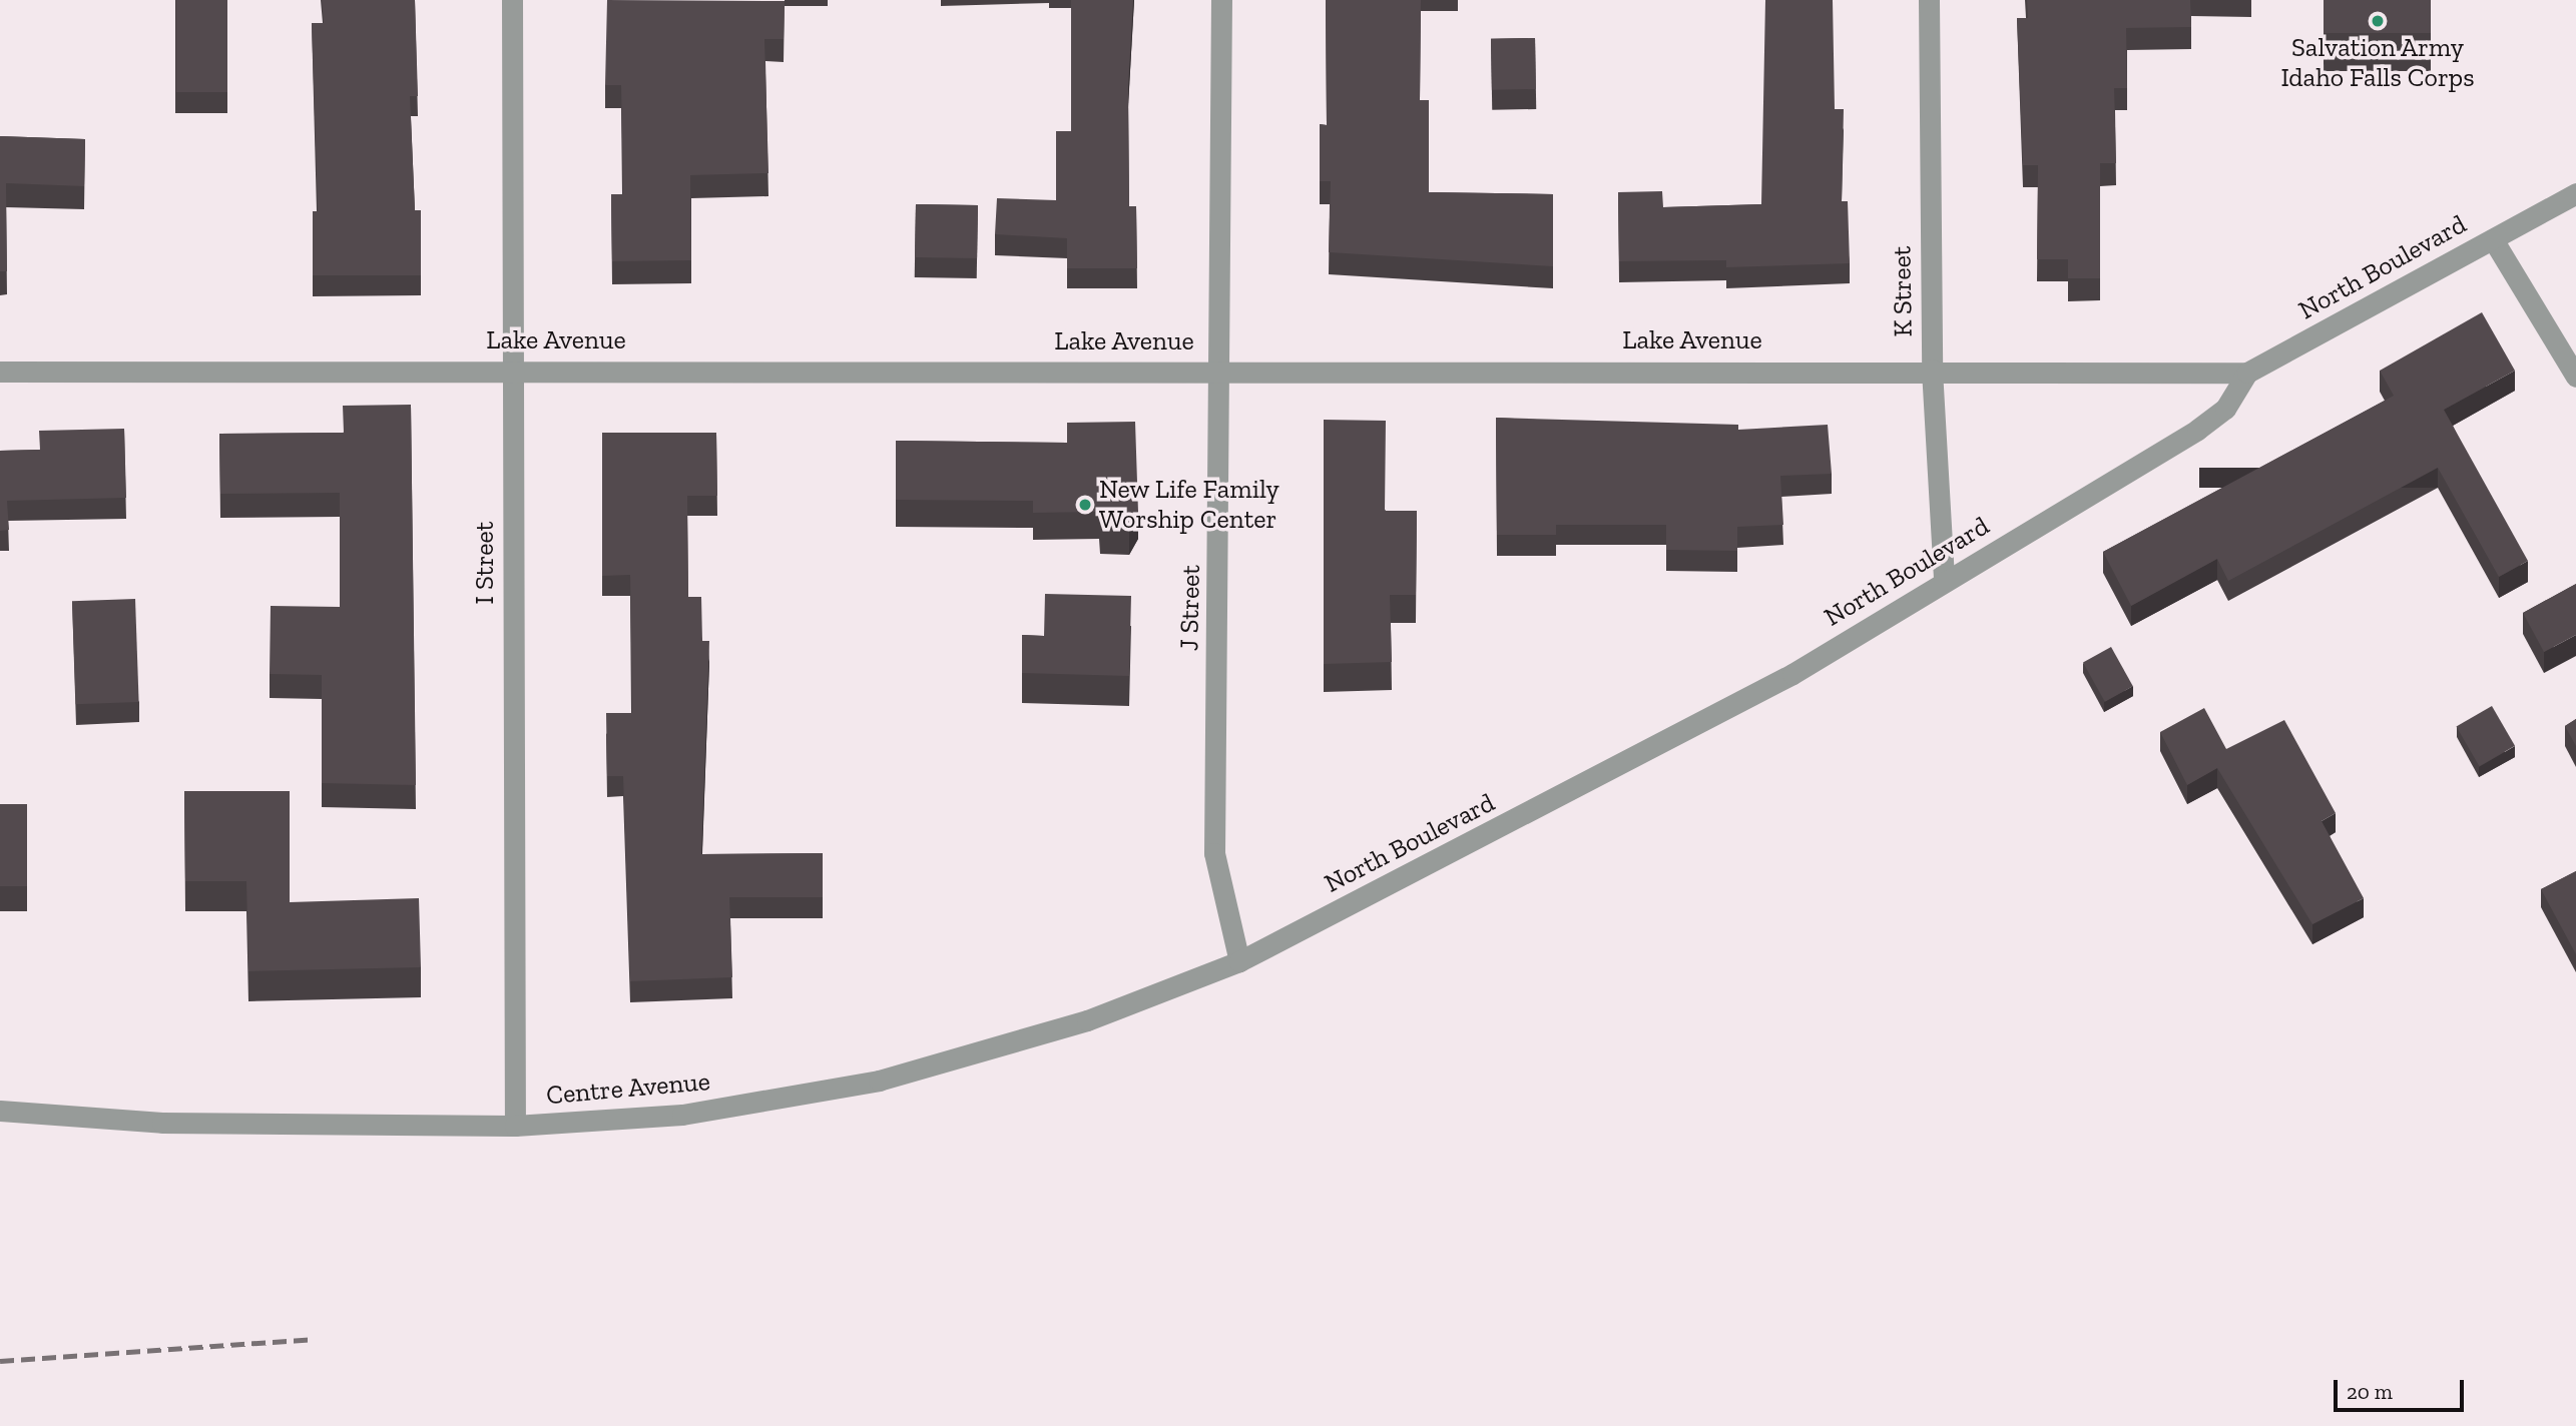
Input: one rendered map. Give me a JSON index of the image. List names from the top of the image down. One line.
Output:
{"streets":{"street":["North Boulevard","K Street","Lake Avenue","I Street","J Street","Centre Avenue"]},"crossings":[["North Boulevard","K Street"],["North Boulevard","Lake Avenue"],["North Boulevard","J Street"],["North Boulevard","Centre Avenue"],["K Street","Lake Avenue"],["Lake Avenue","I Street"],["Lake Avenue","J Street"],["I Street","Centre Avenue"],["J Street","Centre Avenue"]],"places":["Salvation Army Idaho Falls Corps","New Life Family Worship Center"],"scale_bar":"20 m"}
